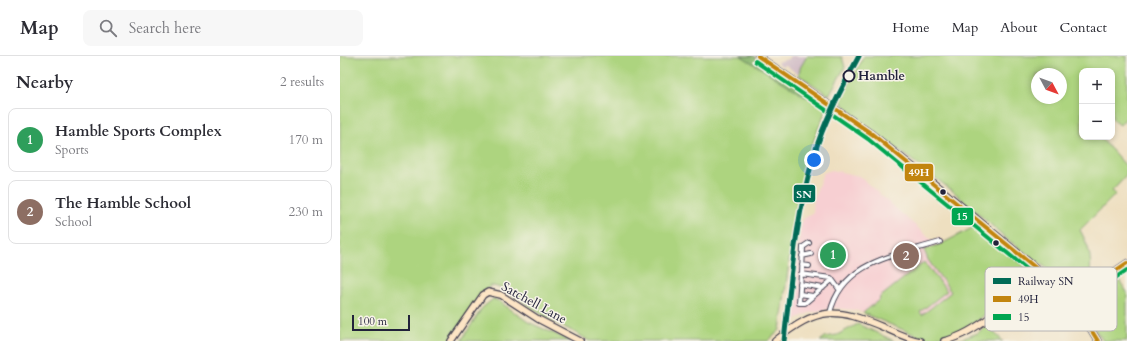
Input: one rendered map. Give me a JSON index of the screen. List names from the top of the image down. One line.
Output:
{"streets":{"street":["Satchell Lane"]},"places":["Hamble"],"lines":["rail line SN","transit line 49H","transit line 15"],"legend":["Railway SN","49H","15"],"scale_bar":"100 m","north":"bottom right","page":{"header":"Map","search":"Search here","nav":["Home","Map","About","Contact"],"heading":["Nearby","2 results"],"map_buttons":["+","−"],"list":[{"mark":"1","name":"Hamble Sports Complex","note":"Sports","value":"170 m"},{"mark":"2","name":"The Hamble School","note":"School","value":"230 m"}],"pins":["1","2"],"scale":"100 m"}}
